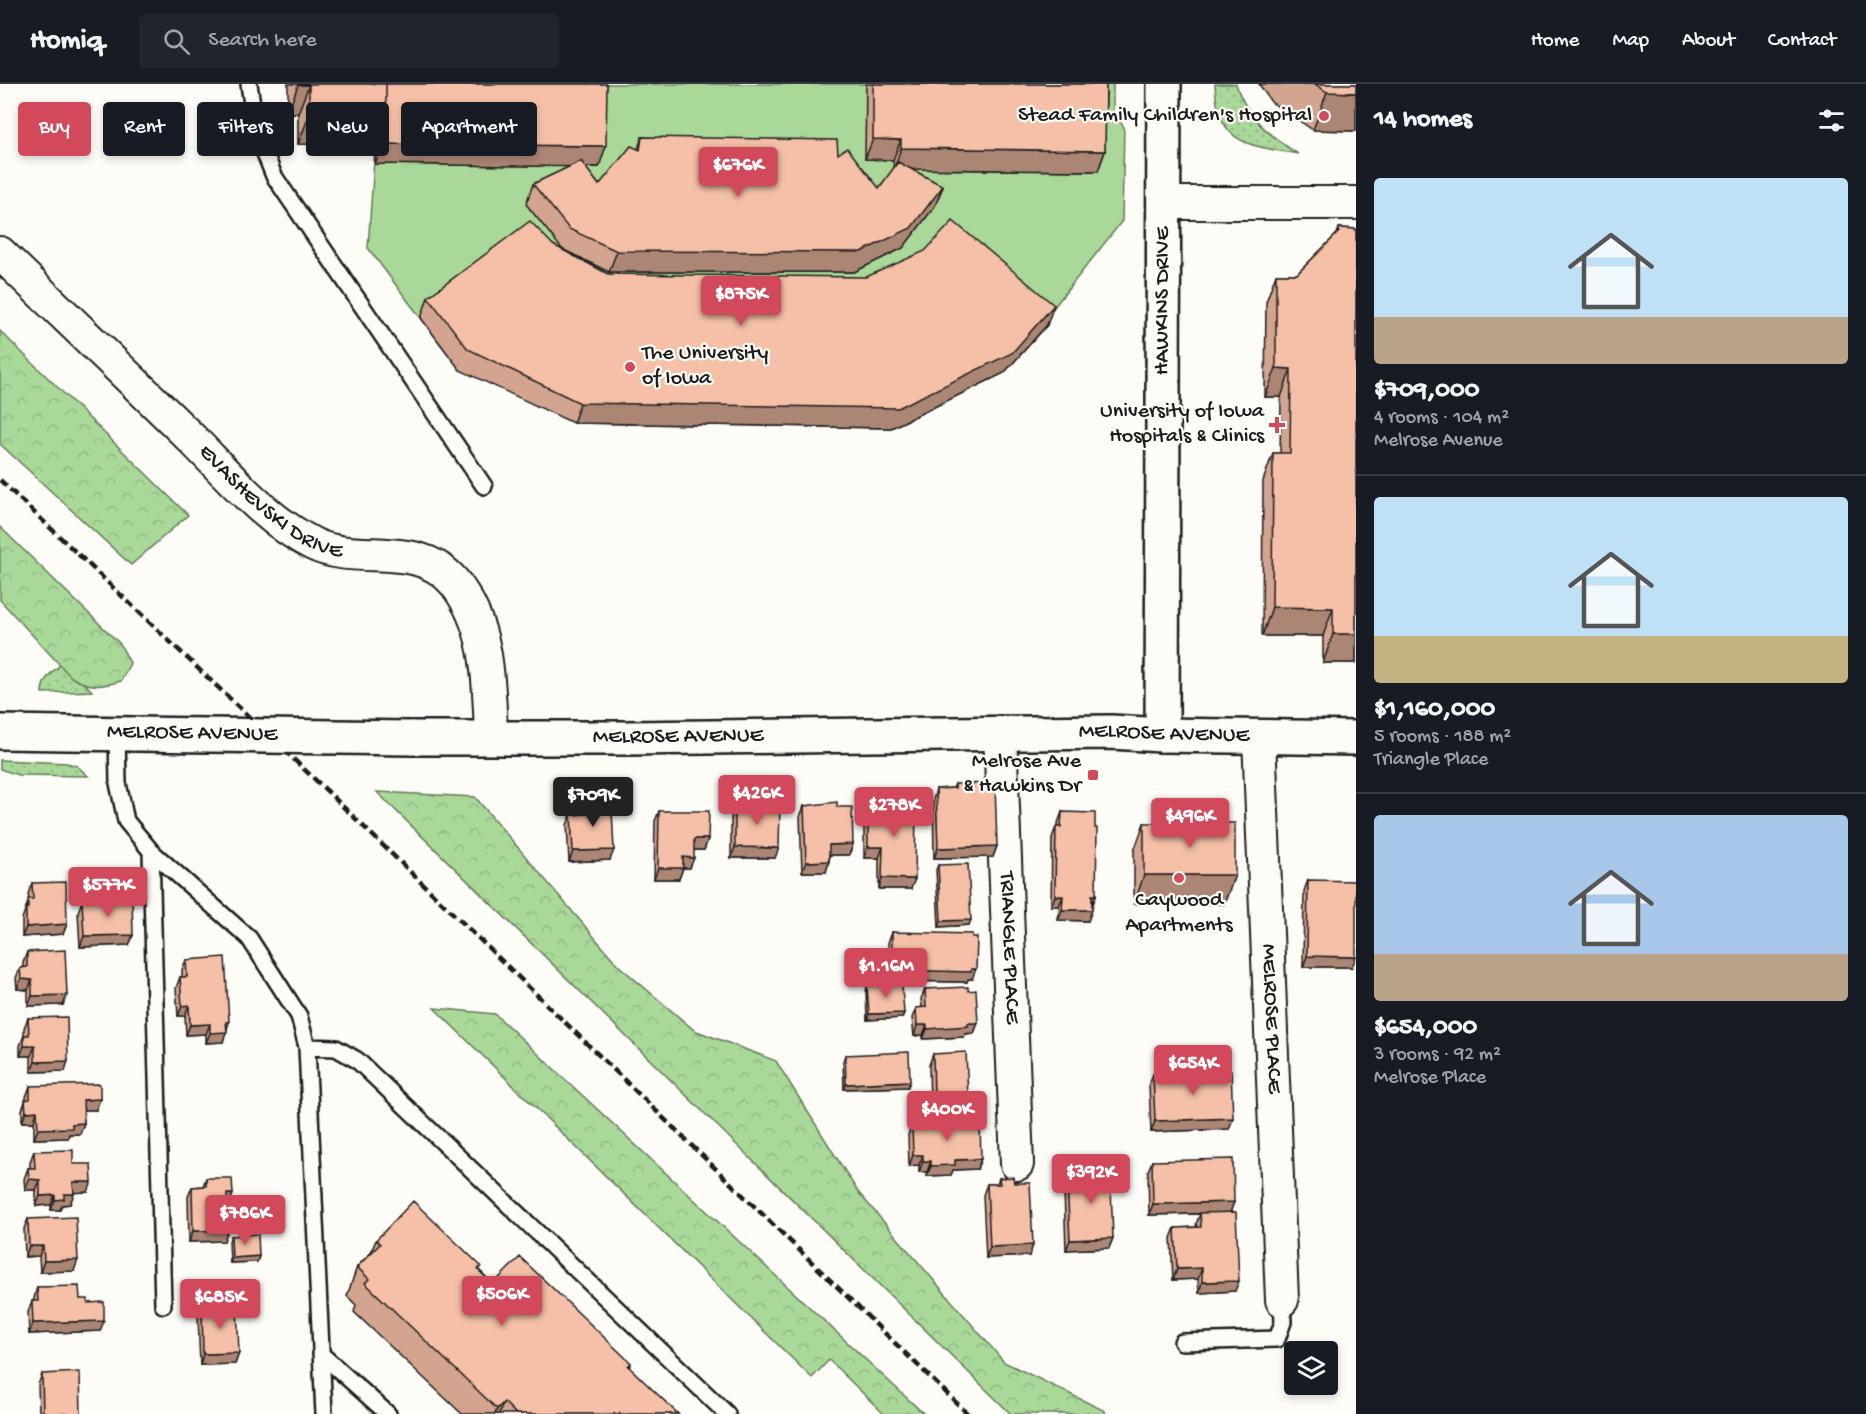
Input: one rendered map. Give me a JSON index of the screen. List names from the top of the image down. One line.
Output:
{"streets":{"main road":["HAWKINS DRIVE","MELROSE AVENUE"],"street":["EVASHEVSKI DRIVE","TRIANGLE PLACE","MELROSE PLACE"]},"crossings":[["HAWKINS DRIVE","MELROSE AVENUE"],["EVASHEVSKI DRIVE","MELROSE AVENUE"],["MELROSE AVENUE","TRIANGLE PLACE"],["MELROSE AVENUE","MELROSE PLACE"]],"places":{"other":["Stead Family Children's Hospital","The University of Iowa","Caywood Apartments"],"health":["University of Iowa Hospitals & Clinics"],"transit":["Melrose Ave & Hawkins Dr"]},"page":{"header":"Homiq","search":"Search here","nav":["Home","Map","About","Contact"],"heading":"14 homes","chip":["Buy","Rent","Filters","New","Apartment"],"price":["$676K","$875K","$426K","$709K","$278K","$496K","$577K","$1.16M","$654K","$400K","$392K","$786K","$506K","$685K"],"list":[{"name":"$709,000","note":"4 rooms · 104 m² · Melrose Avenue"},{"name":"$1,160,000","note":"5 rooms · 188 m² · Triangle Place"},{"name":"$654,000","note":"3 rooms · 92 m² · Melrose Place"}]}}
